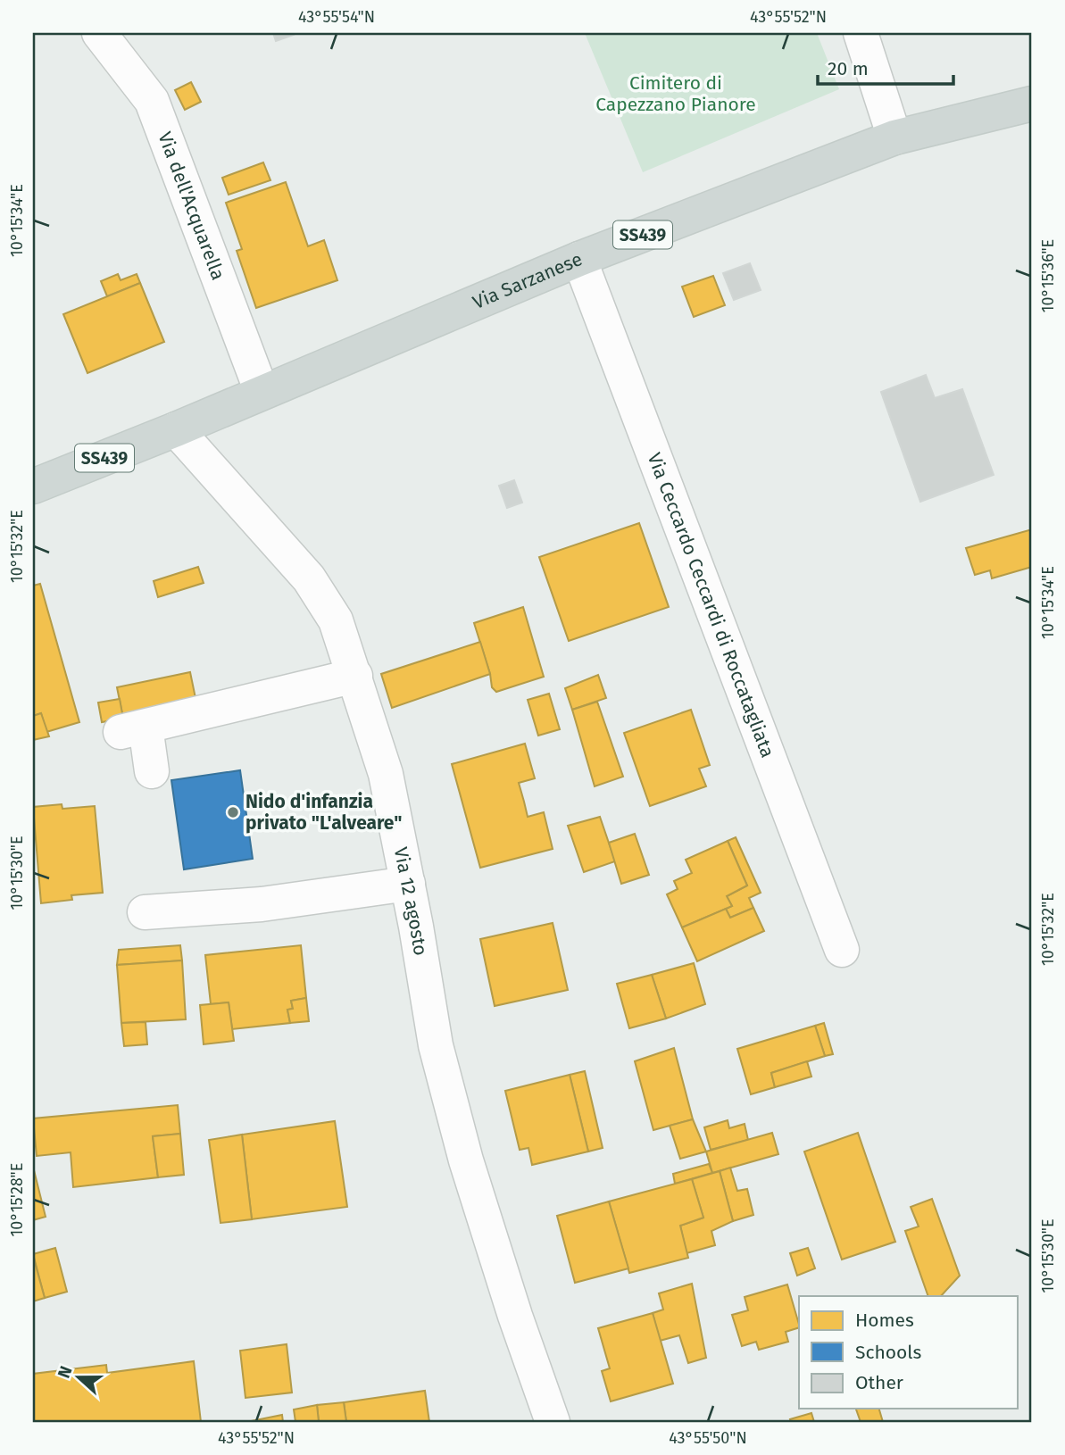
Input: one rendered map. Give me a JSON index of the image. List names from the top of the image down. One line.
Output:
{"streets":{"main road":["SS439","Via Sarzanese"],"street":["Via dell'Acquarella","Via Ceccardo Ceccardi di Roccatagliata","Via 12 agosto"]},"crossings":[["Via dell'Acquarella","Via Sarzanese"],["Via Sarzanese","Via Ceccardo Ceccardi di Roccatagliata"],["Via Sarzanese","Via 12 agosto"]],"parks":["Cimitero di Capezzano Pianore"],"places":["Nido d'infanzia privato \"L'alveare\""],"legend":["Homes","Schools","Other"],"scale_bar":"20 m","north":"left","coordinates":["43°55'54\"N","43°55'52\"N","10°15'34\"E","10°15'36\"E","10°15'32\"E","10°15'30\"E","10°15'28\"E","43°55'50\"N"]}
